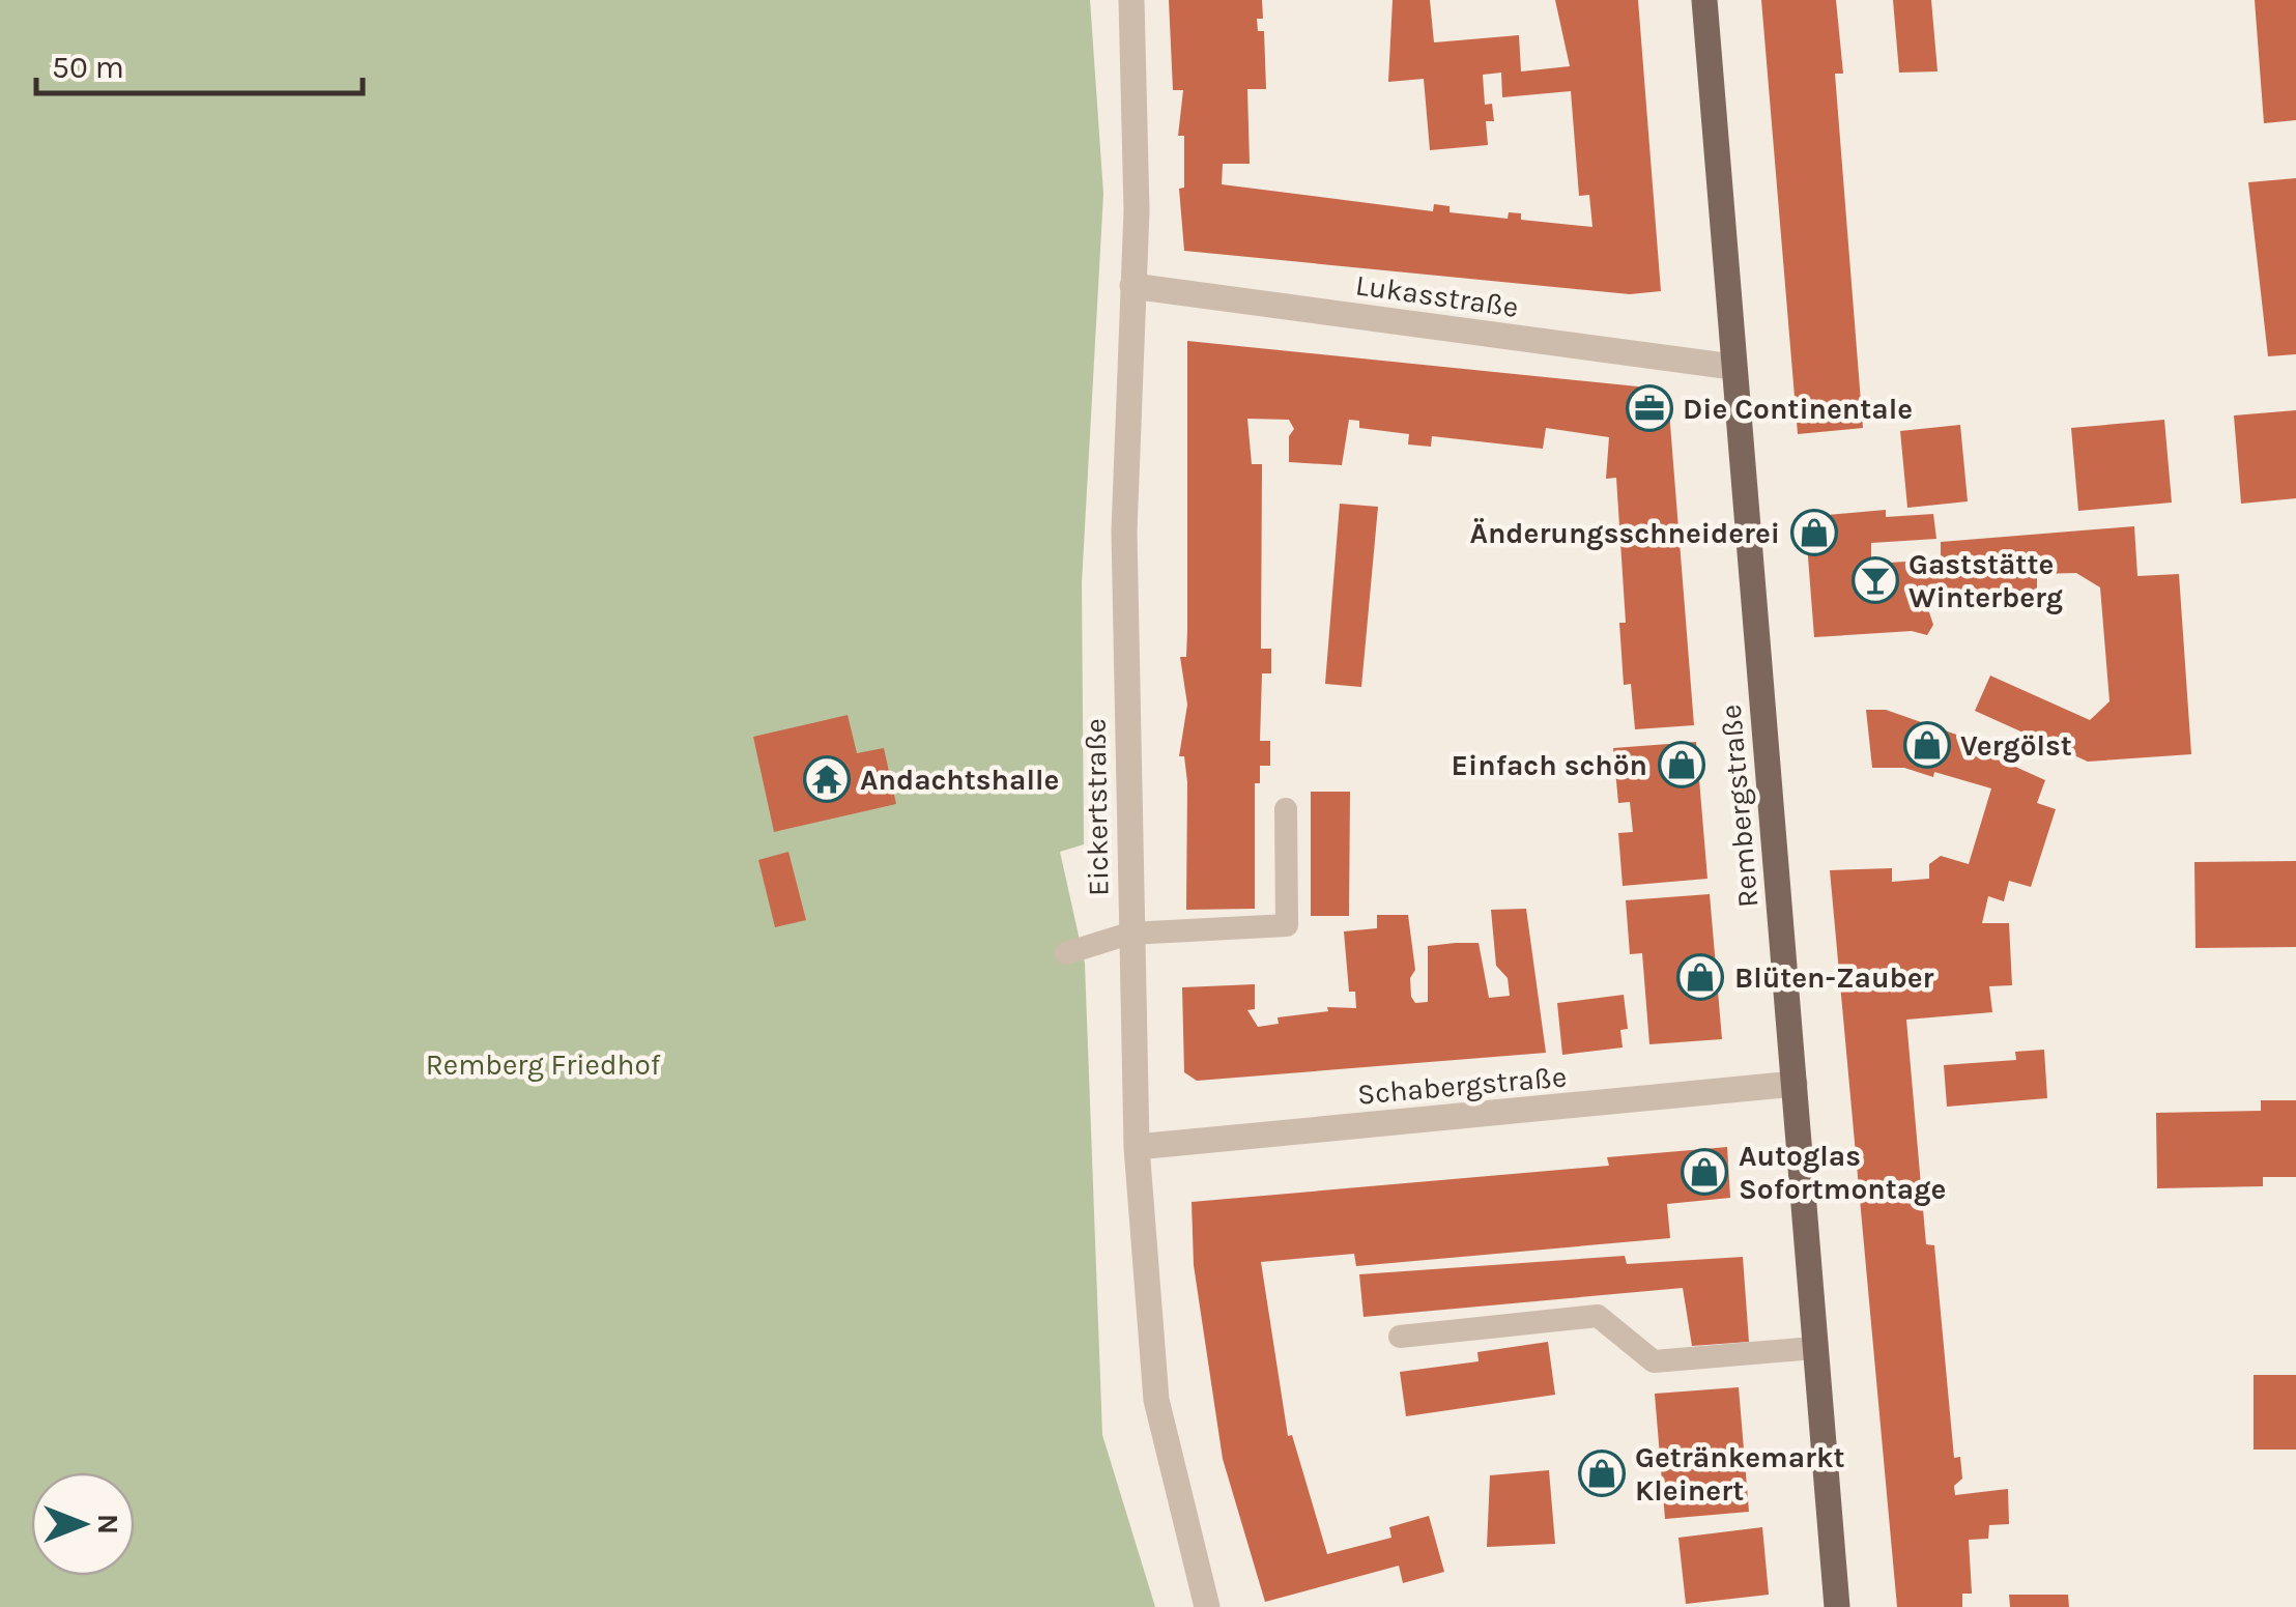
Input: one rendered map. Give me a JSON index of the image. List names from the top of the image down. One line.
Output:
{"streets":{"main road":["Rembergstraße"],"street":["Lukasstraße","Eickertstraße","Schabergstraße"]},"crossings":[["Lukasstraße","Rembergstraße"],["Lukasstraße","Eickertstraße"],["Rembergstraße","Schabergstraße"],["Eickertstraße","Schabergstraße"]],"parks":["Remberg Friedhof"],"places":{"office":["Die Continentale"],"shop":["Änderungsschneiderei","Vergölst","Einfach schön","Blüten-Zauber","Autoglas Sofortmontage","Getränkemarkt Kleinert"],"bar":["Gaststätte Winterberg"],"temple":["Andachtshalle"]},"scale_bar":"50 m","north":"right"}
